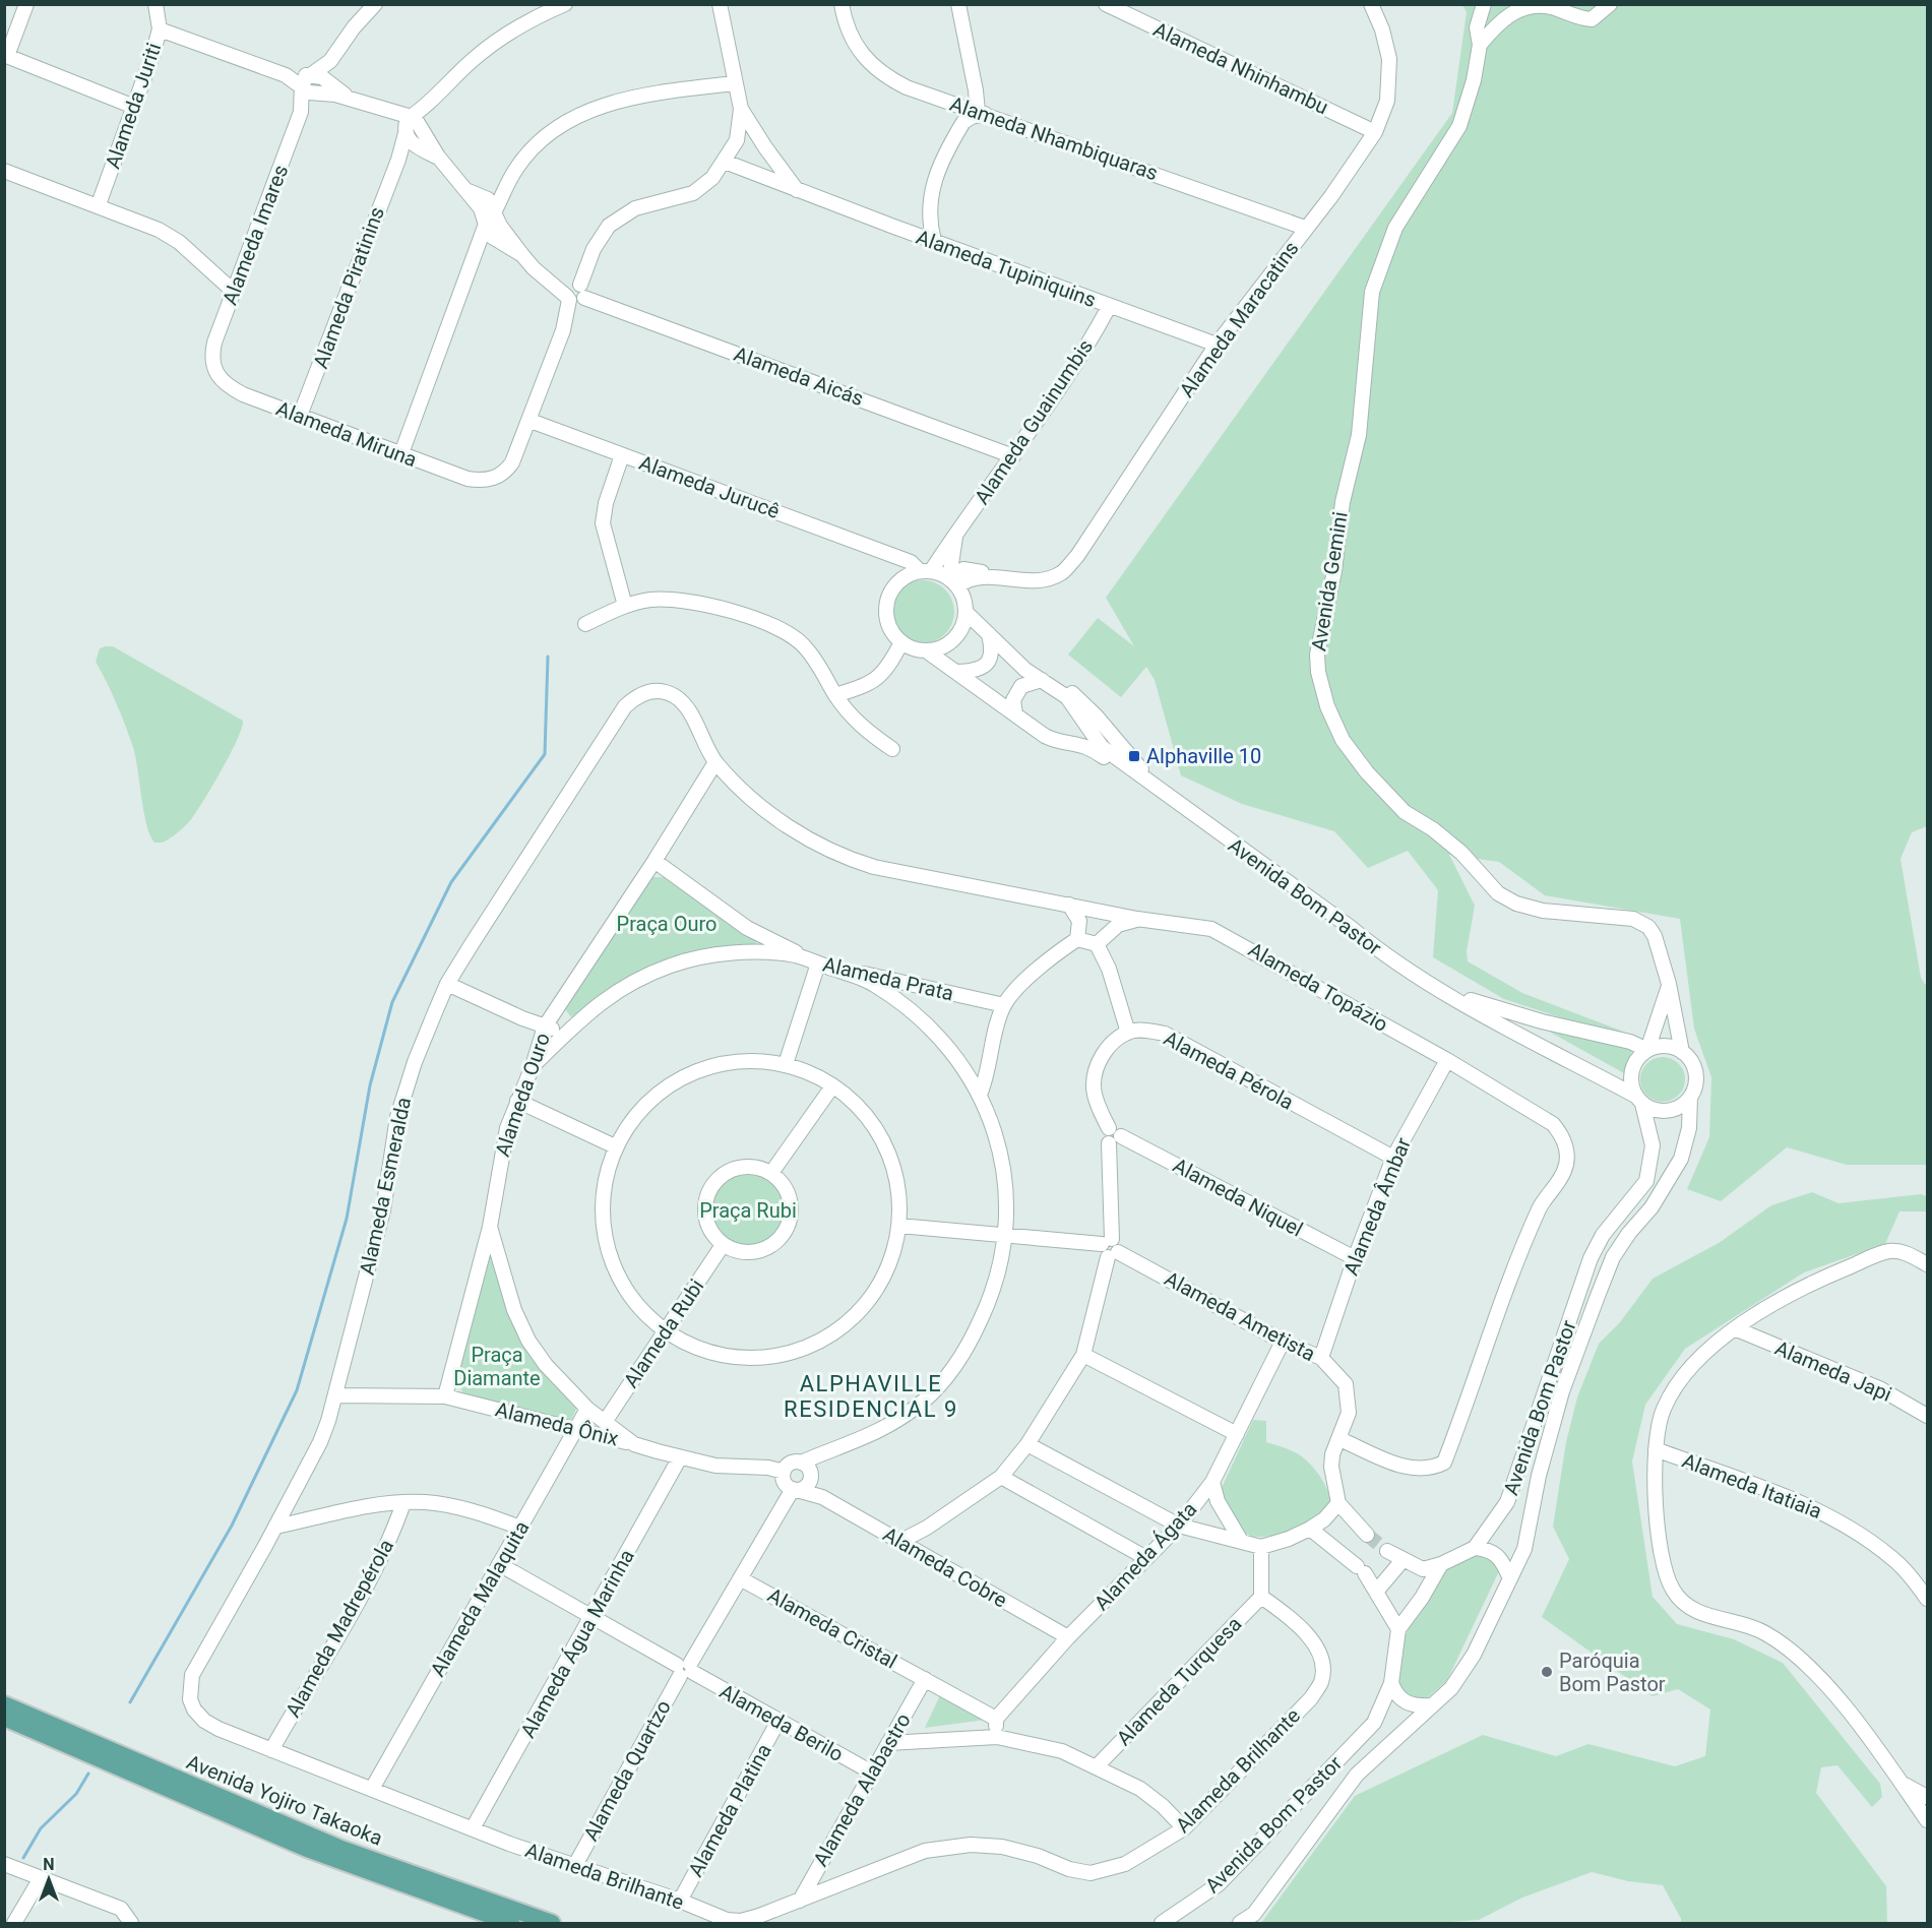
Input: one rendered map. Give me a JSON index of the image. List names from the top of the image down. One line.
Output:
{"streets":{"main road":["Avenida Yojiro Takaoka"],"street":["Alameda Nhinhambu","Alameda Juriti","Alameda Nhambiquaras","Alameda Imares","Alameda Tupiniquins","Alameda Piratinins","Alameda Maracatins","Alameda Aicás","Alameda Guainumbis","Alameda Miruna","Alameda Jurucê","Avenida Gemini","Avenida Bom Pastor","Alameda Prata","Alameda Topázio","Alameda Pérola","Alameda Ouro","Alameda Esmeralda","Alameda Niquel","Alameda Âmbar","Alameda Ametista","Alameda Rubi","Alameda Japi","Alameda Ônix","Alameda Itatiaia","Alameda Ágata","Alameda Cobre","Alameda Malaquita","Alameda Madrepérola","Alameda Cristal","Alameda Água Marinha","Alameda Turquesa","Alameda Berilo","Alameda Quartzo","Alameda Brilhante","Alameda Alabastro","Alameda Platina"]},"crossings":[["Alameda Nhinhambu","Alameda Maracatins"],["Alameda Nhambiquaras","Alameda Maracatins"],["Alameda Imares","Alameda Miruna"],["Alameda Tupiniquins","Alameda Maracatins"],["Alameda Tupiniquins","Alameda Guainumbis"],["Alameda Piratinins","Alameda Aicás"],["Alameda Piratinins","Alameda Miruna"],["Alameda Maracatins","Alameda Guainumbis"],["Alameda Maracatins","Alameda Jurucê"],["Alameda Maracatins","Avenida Bom Pastor"],["Alameda Aicás","Alameda Guainumbis"],["Alameda Guainumbis","Alameda Jurucê"],["Alameda Guainumbis","Avenida Bom Pastor"],["Alameda Miruna","Alameda Jurucê"],["Alameda Jurucê","Avenida Bom Pastor"],["Avenida Gemini","Avenida Bom Pastor"],["Alameda Prata","Alameda Ouro"],["Alameda Topázio","Alameda Ouro"],["Alameda Topázio","Alameda Esmeralda"],["Alameda Topázio","Alameda Âmbar"],["Alameda Topázio","Alameda Ametista"],["Alameda Pérola","Alameda Âmbar"],["Alameda Ouro","Alameda Ônix"],["Alameda Esmeralda","Alameda Ônix"],["Alameda Esmeralda","Alameda Brilhante"],["Alameda Niquel","Alameda Âmbar"],["Alameda Âmbar","Alameda Ametista"],["Alameda Ametista","Alameda Ágata"],["Alameda Ônix","Alameda Malaquita"],["Alameda Ágata","Alameda Cobre"],["Alameda Ágata","Alameda Cristal"],["Alameda Cobre","Alameda Quartzo"],["Alameda Malaquita","Alameda Berilo"],["Alameda Malaquita","Alameda Brilhante"],["Alameda Madrepérola","Alameda Brilhante"],["Alameda Cristal","Alameda Quartzo"],["Alameda Cristal","Alameda Alabastro"],["Alameda Água Marinha","Alameda Berilo"],["Alameda Água Marinha","Alameda Brilhante"],["Alameda Turquesa","Alameda Brilhante"],["Alameda Berilo","Alameda Quartzo"],["Alameda Berilo","Alameda Alabastro"],["Alameda Berilo","Alameda Platina"],["Alameda Quartzo","Alameda Brilhante"],["Alameda Brilhante","Alameda Alabastro"],["Alameda Brilhante","Alameda Platina"]],"districts":["ALPHAVILLE RESIDENCIAL 9"],"parks":["Praça Ouro","Praça Rubi","Praça Diamante"],"places":{"transit":["Alphaville 10"],"other":["Paróquia Bom Pastor"]},"north":"top"}
